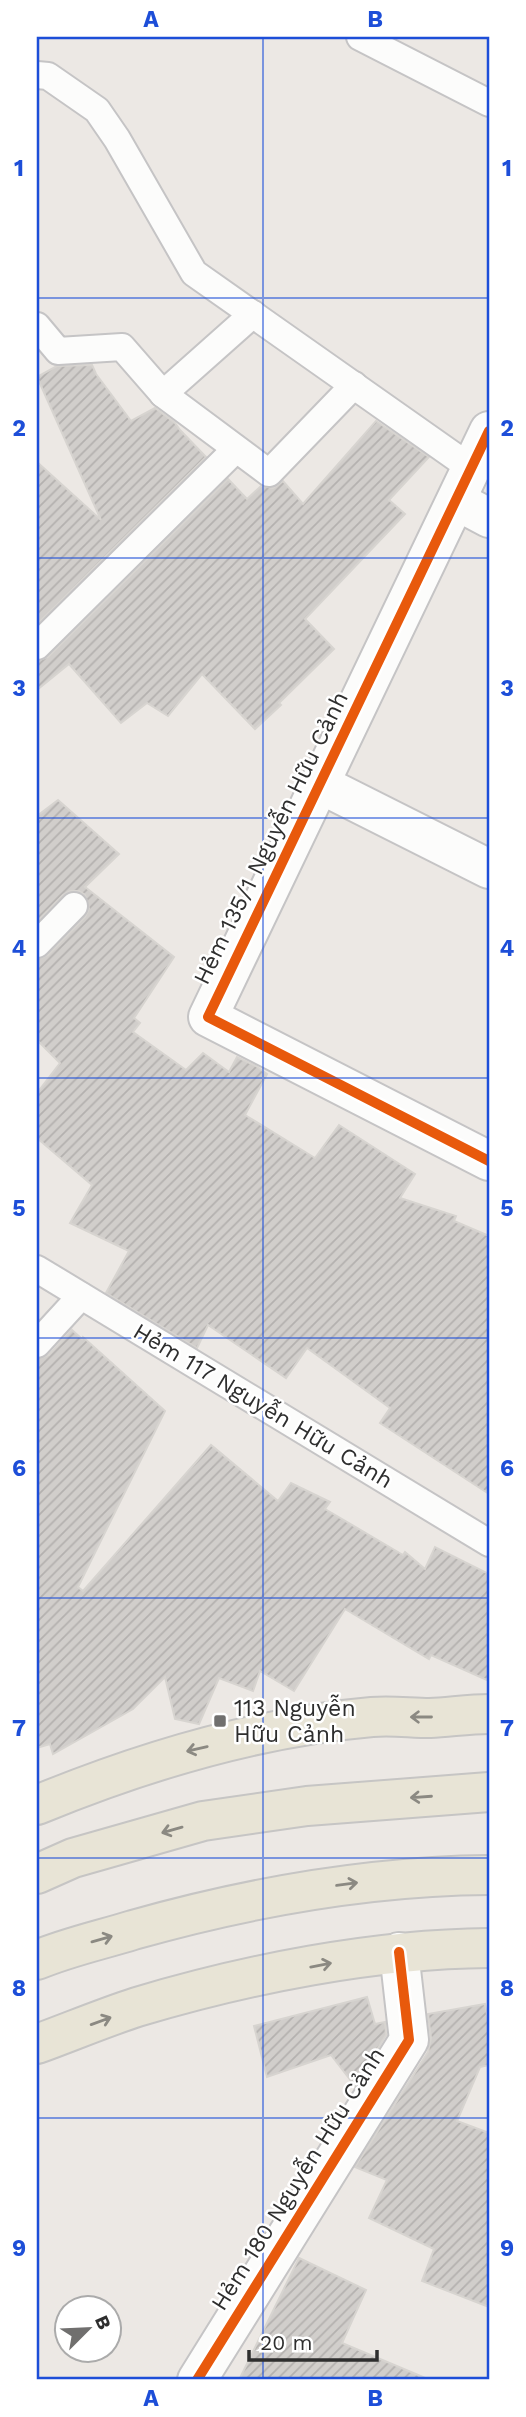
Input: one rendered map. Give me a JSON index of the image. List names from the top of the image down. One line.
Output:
{"streets":{"street":["Hẻm 135/1 Nguyễn Hữu Cảnh","Hẻm 180 Nguyễn Hữu Cảnh"],"lane":["Hẻm 117 Nguyễn Hữu Cảnh"]},"places":{"transit":["113 Nguyễn Hữu Cảnh"]},"scale_bar":"20 m","north":"top right","grid":{"columns":["A","B"],"rows":["1","2","3","4","5","6","7","8","9"]}}
